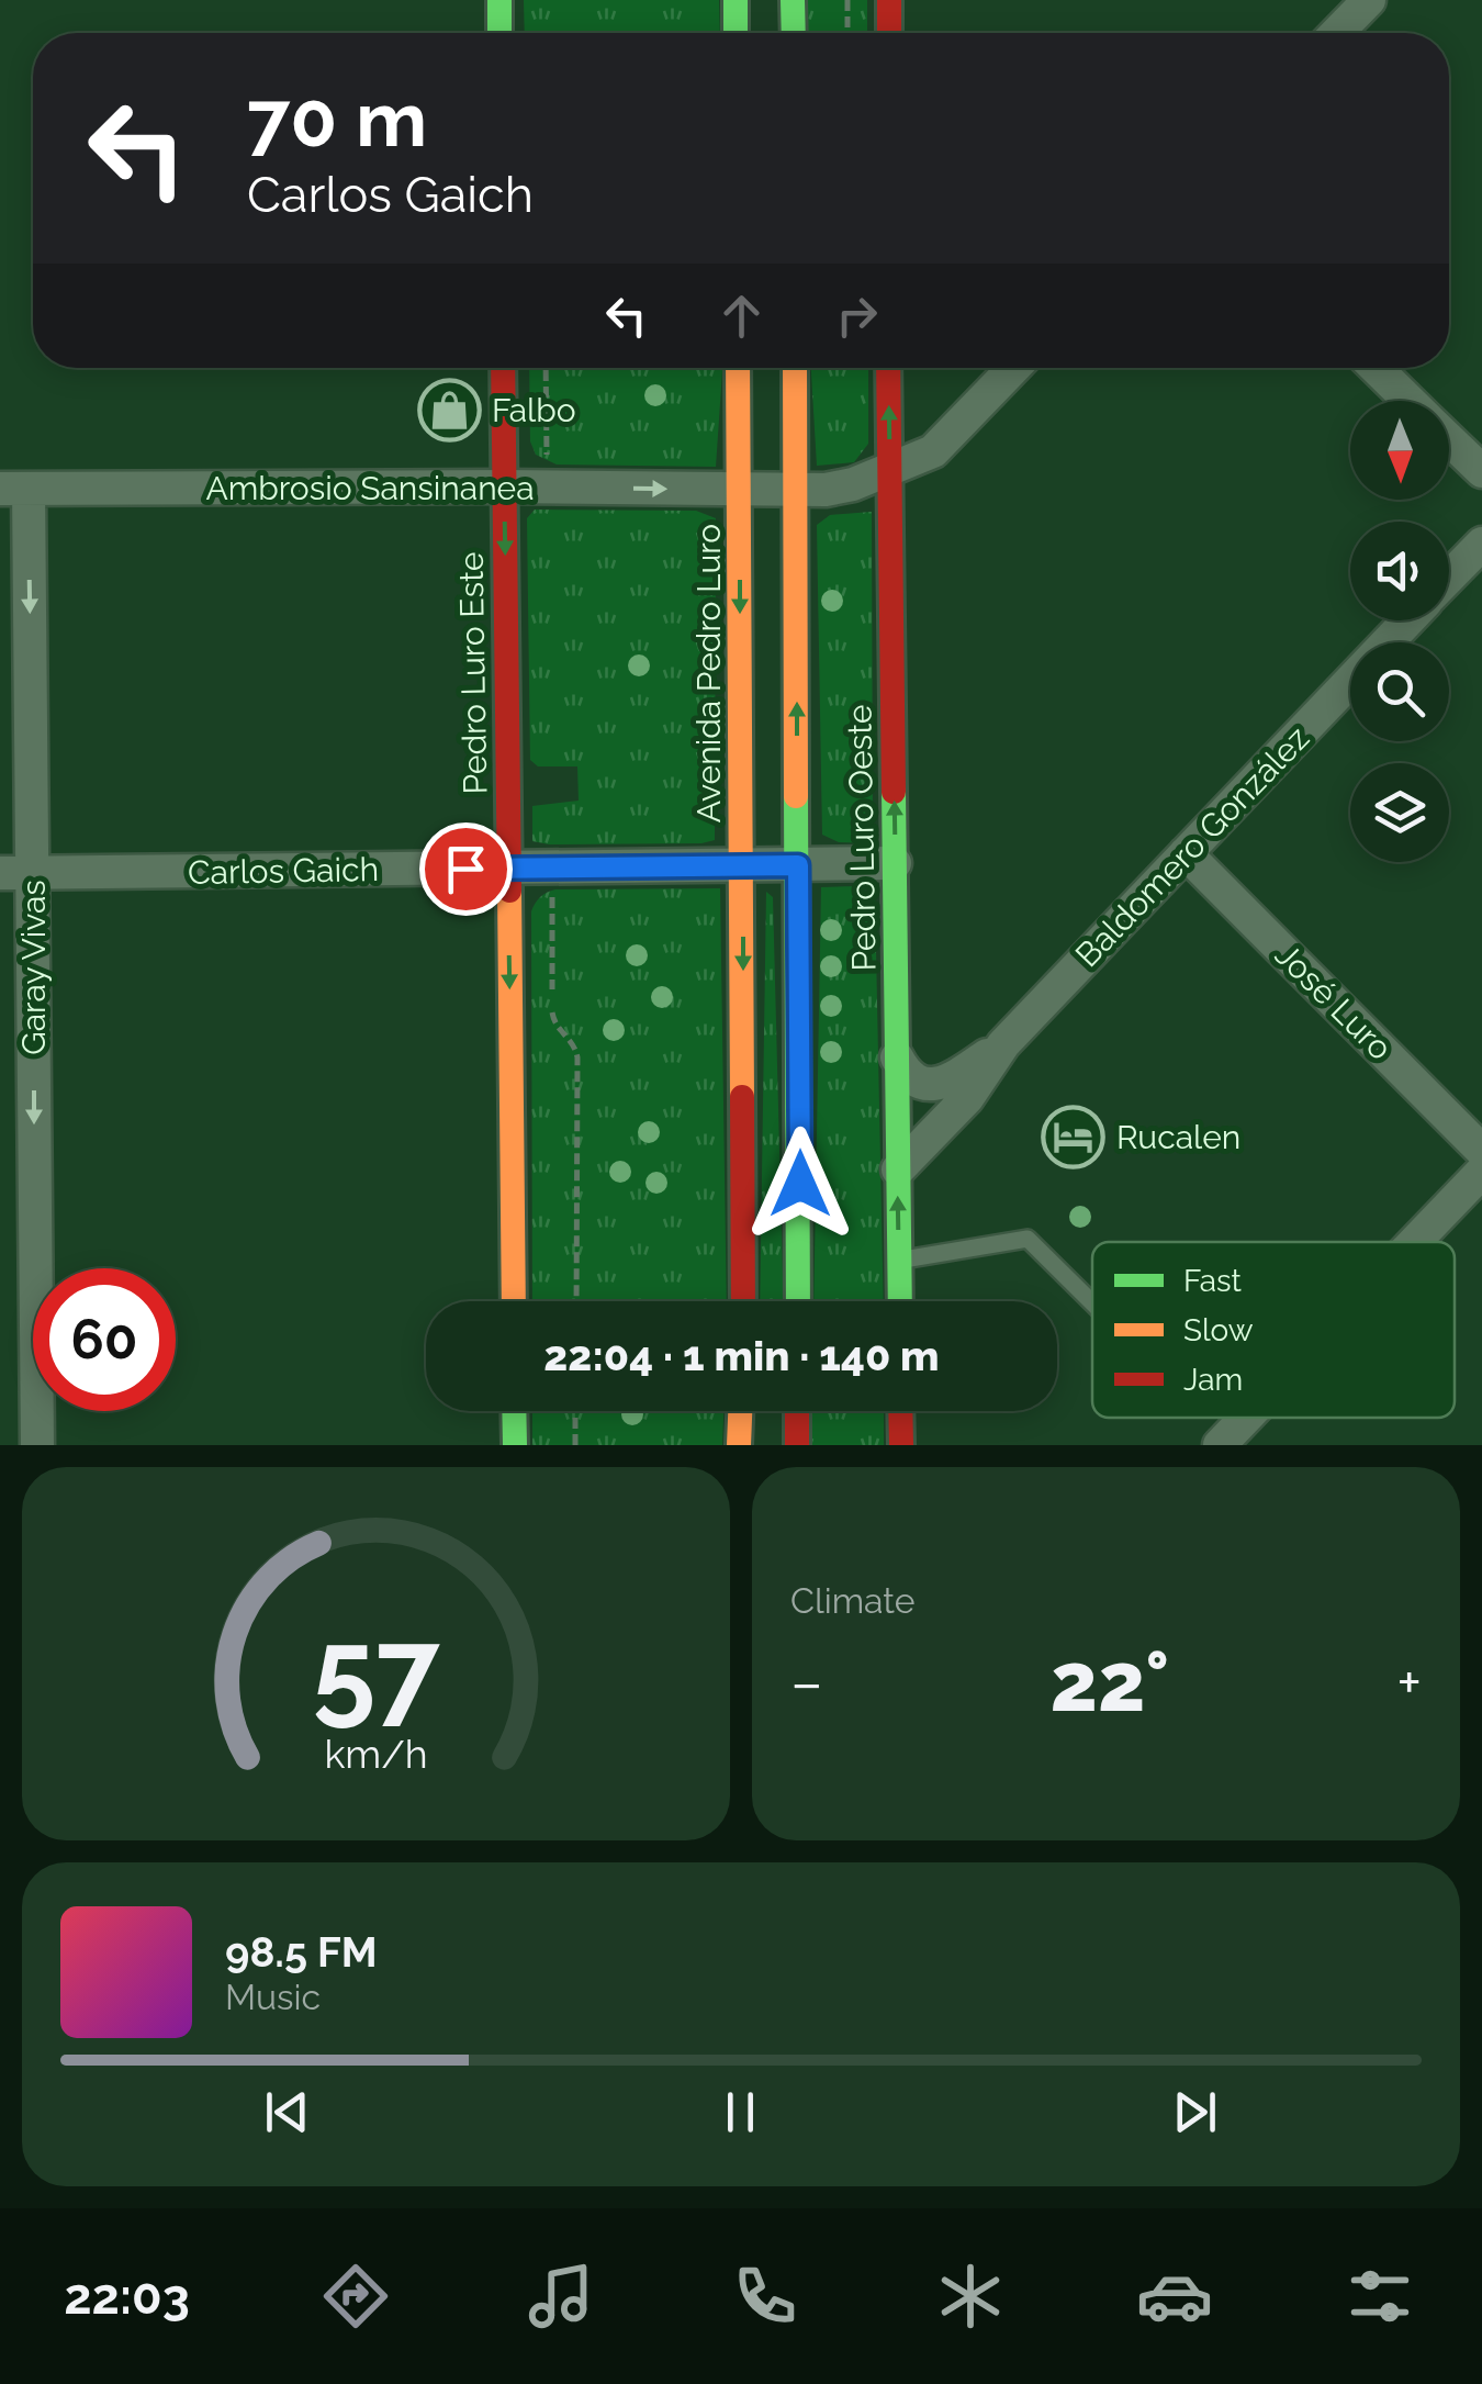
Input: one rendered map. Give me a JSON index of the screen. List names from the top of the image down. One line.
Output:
{"streets":{"street":["Ambrosio Sansinanea","Pedro Luro Este","Avenida Pedro Luro","Pedro Luro Oeste","Baldomero González","Carlos Gaich","Garay Vivas","José Luro"]},"crossings":[["Ambrosio Sansinanea","Pedro Luro Este"],["Ambrosio Sansinanea","Avenida Pedro Luro"],["Ambrosio Sansinanea","Pedro Luro Oeste"],["Ambrosio Sansinanea","Garay Vivas"],["Pedro Luro Este","Carlos Gaich"],["Avenida Pedro Luro","Carlos Gaich"],["Pedro Luro Oeste","Baldomero González"],["Pedro Luro Oeste","Carlos Gaich"],["Baldomero González","José Luro"],["Carlos Gaich","Garay Vivas"]],"one_way":["Pedro Luro Este","Garay Vivas"],"places":{"shop":["Falbo"],"hotel":["Rucalen"]},"legend":["Fast","Slow","Jam"],"north":"bottom","page":{"turn":["70 m","Carlos Gaich"],"limit":"60","trip":"22:04 · 1 min · 140 m","tile":"Climate","heat":["−","22°","+"],"song":["98.5 FM","Music"],"tabs":"22:03","gauge":["57","km/h"]}}
